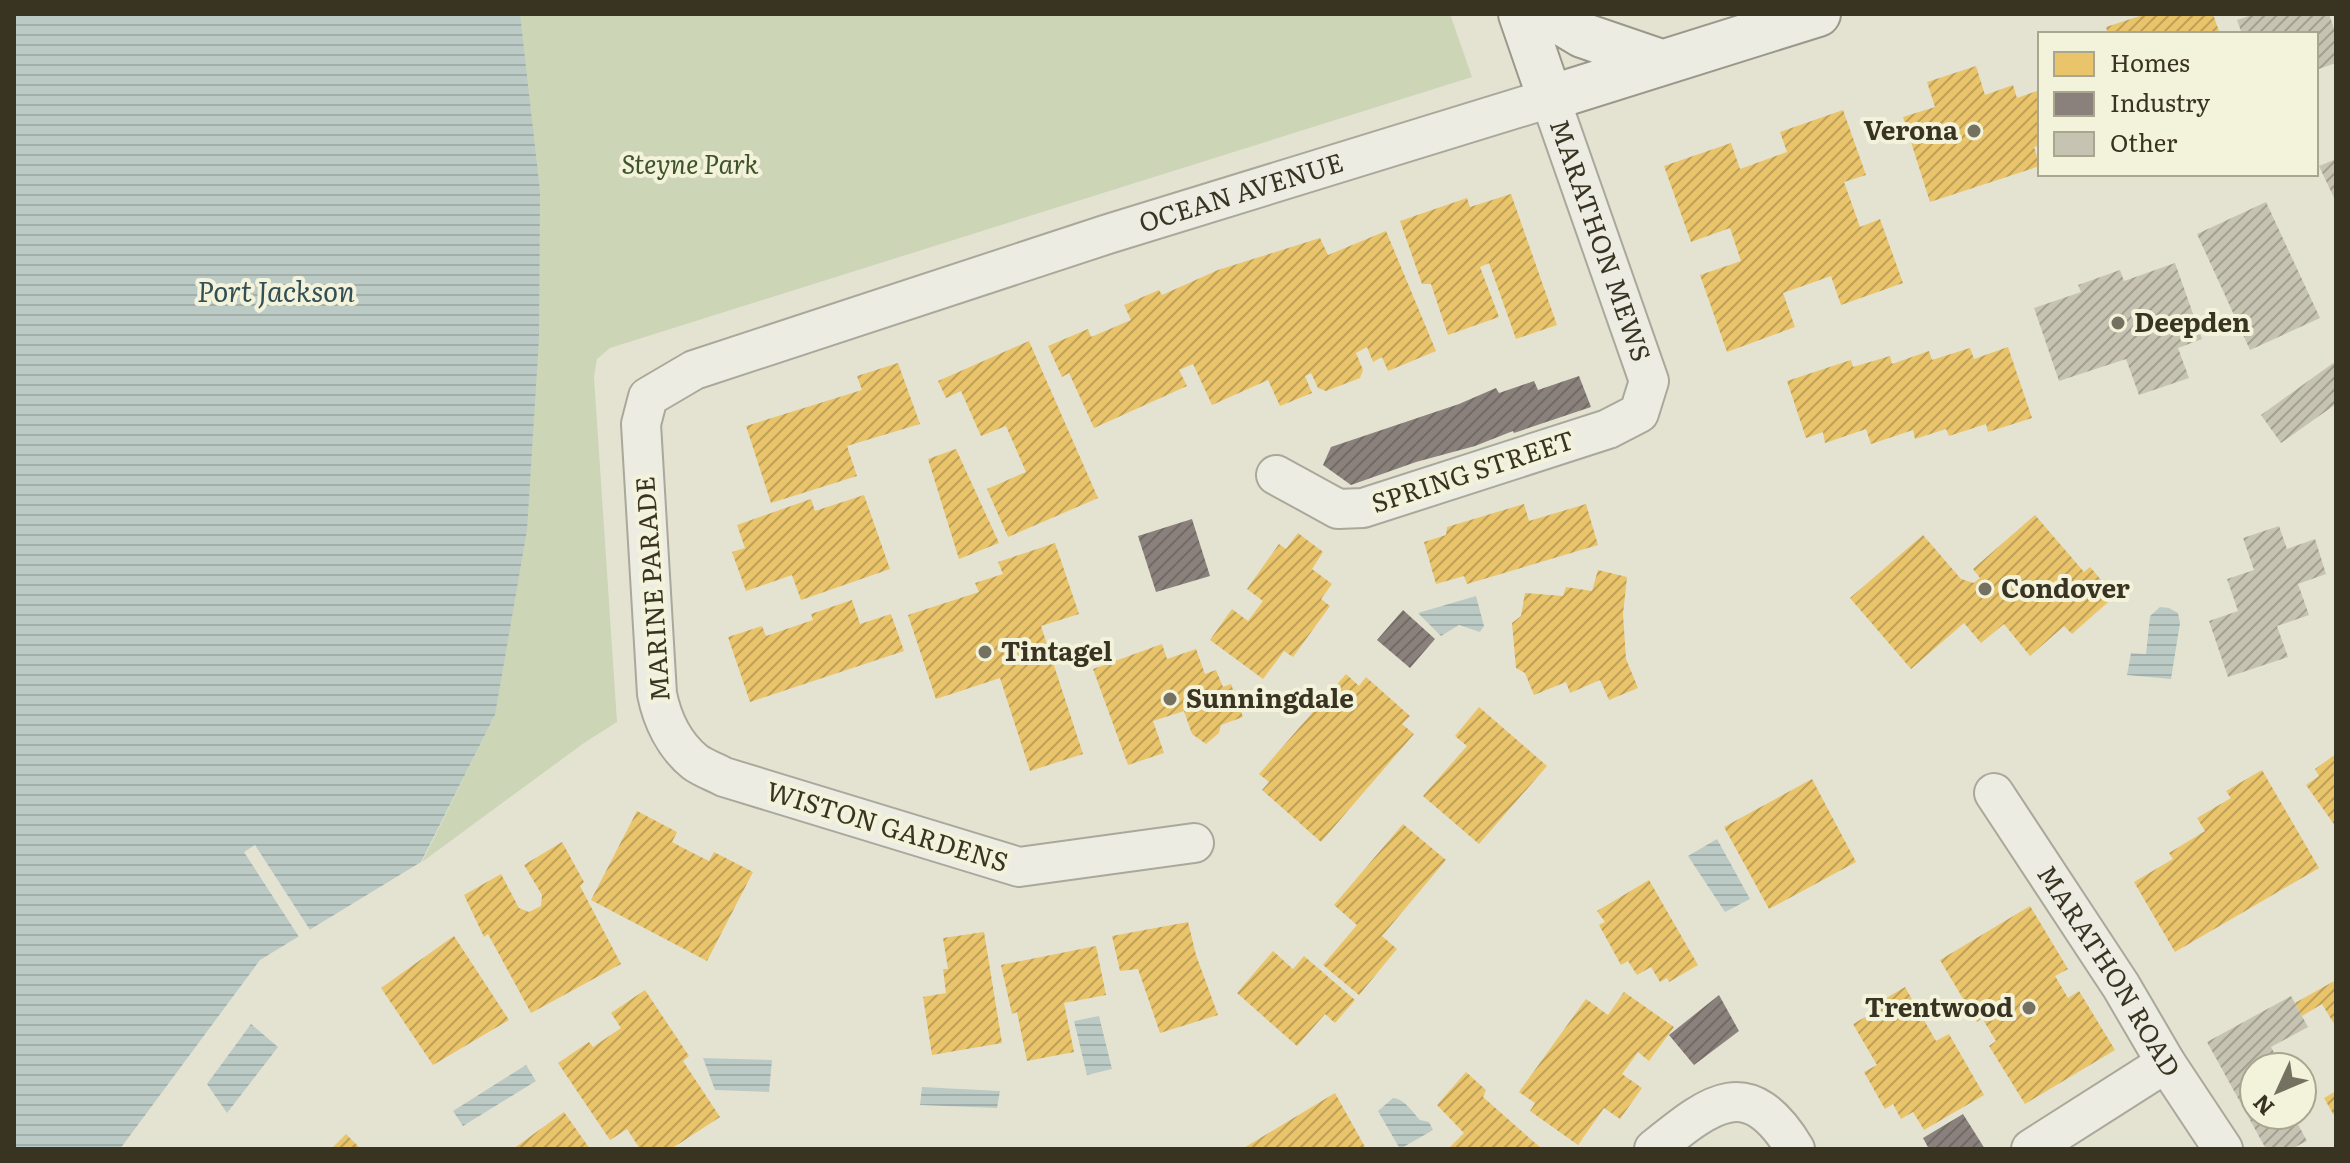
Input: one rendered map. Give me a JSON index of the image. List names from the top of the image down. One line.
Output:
{"streets":{"street":["OCEAN AVENUE","MARATHON MEWS","SPRING STREET","MARINE PARADE","WISTON GARDENS","MARATHON ROAD"]},"crossings":[["OCEAN AVENUE","MARATHON MEWS"],["OCEAN AVENUE","MARINE PARADE"],["MARATHON MEWS","SPRING STREET"],["MARINE PARADE","WISTON GARDENS"]],"water":["Port Jackson"],"parks":["Steyne Park"],"places":["Verona","Deepden","Condover","Tintagel","Sunningdale","Trentwood"],"legend":["Homes","Industry","Other"],"north":"bottom left"}
